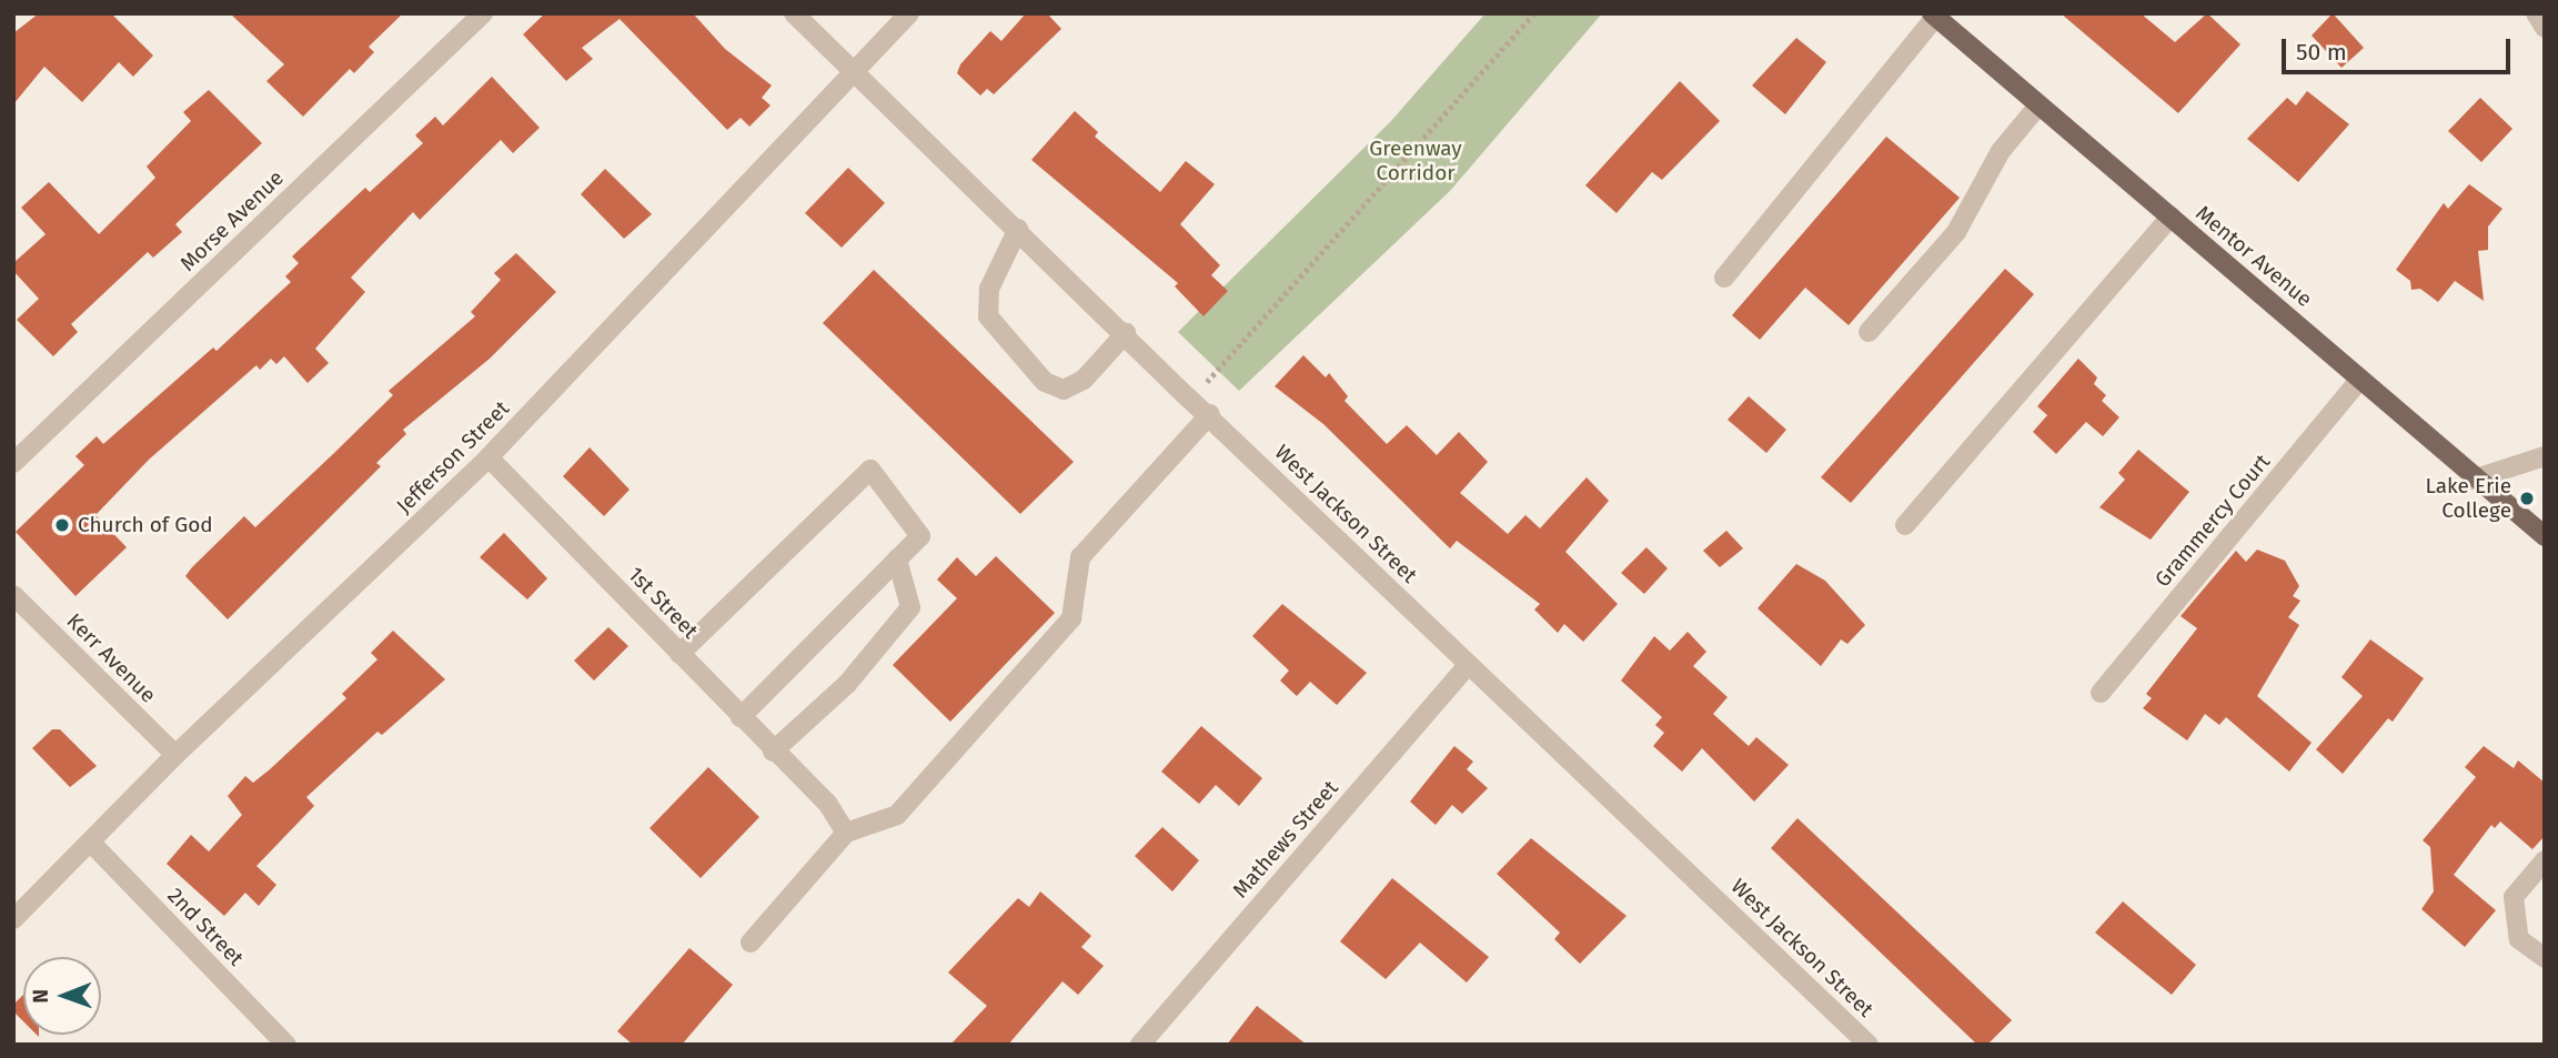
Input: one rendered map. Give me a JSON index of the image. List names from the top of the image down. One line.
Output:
{"streets":{"main road":["Mentor Avenue"],"street":["Morse Avenue","Jefferson Street","West Jackson Street","Grammercy Court","1st Street","Kerr Avenue","Mathews Street","2nd Street"]},"crossings":[["Mentor Avenue","Grammercy Court"],["Jefferson Street","West Jackson Street"],["Jefferson Street","1st Street"],["Jefferson Street","Kerr Avenue"],["Jefferson Street","2nd Street"],["West Jackson Street","Mathews Street"]],"parks":["Greenway Corridor"],"places":["Lake Erie College","Church of God"],"scale_bar":"50 m","north":"left"}
